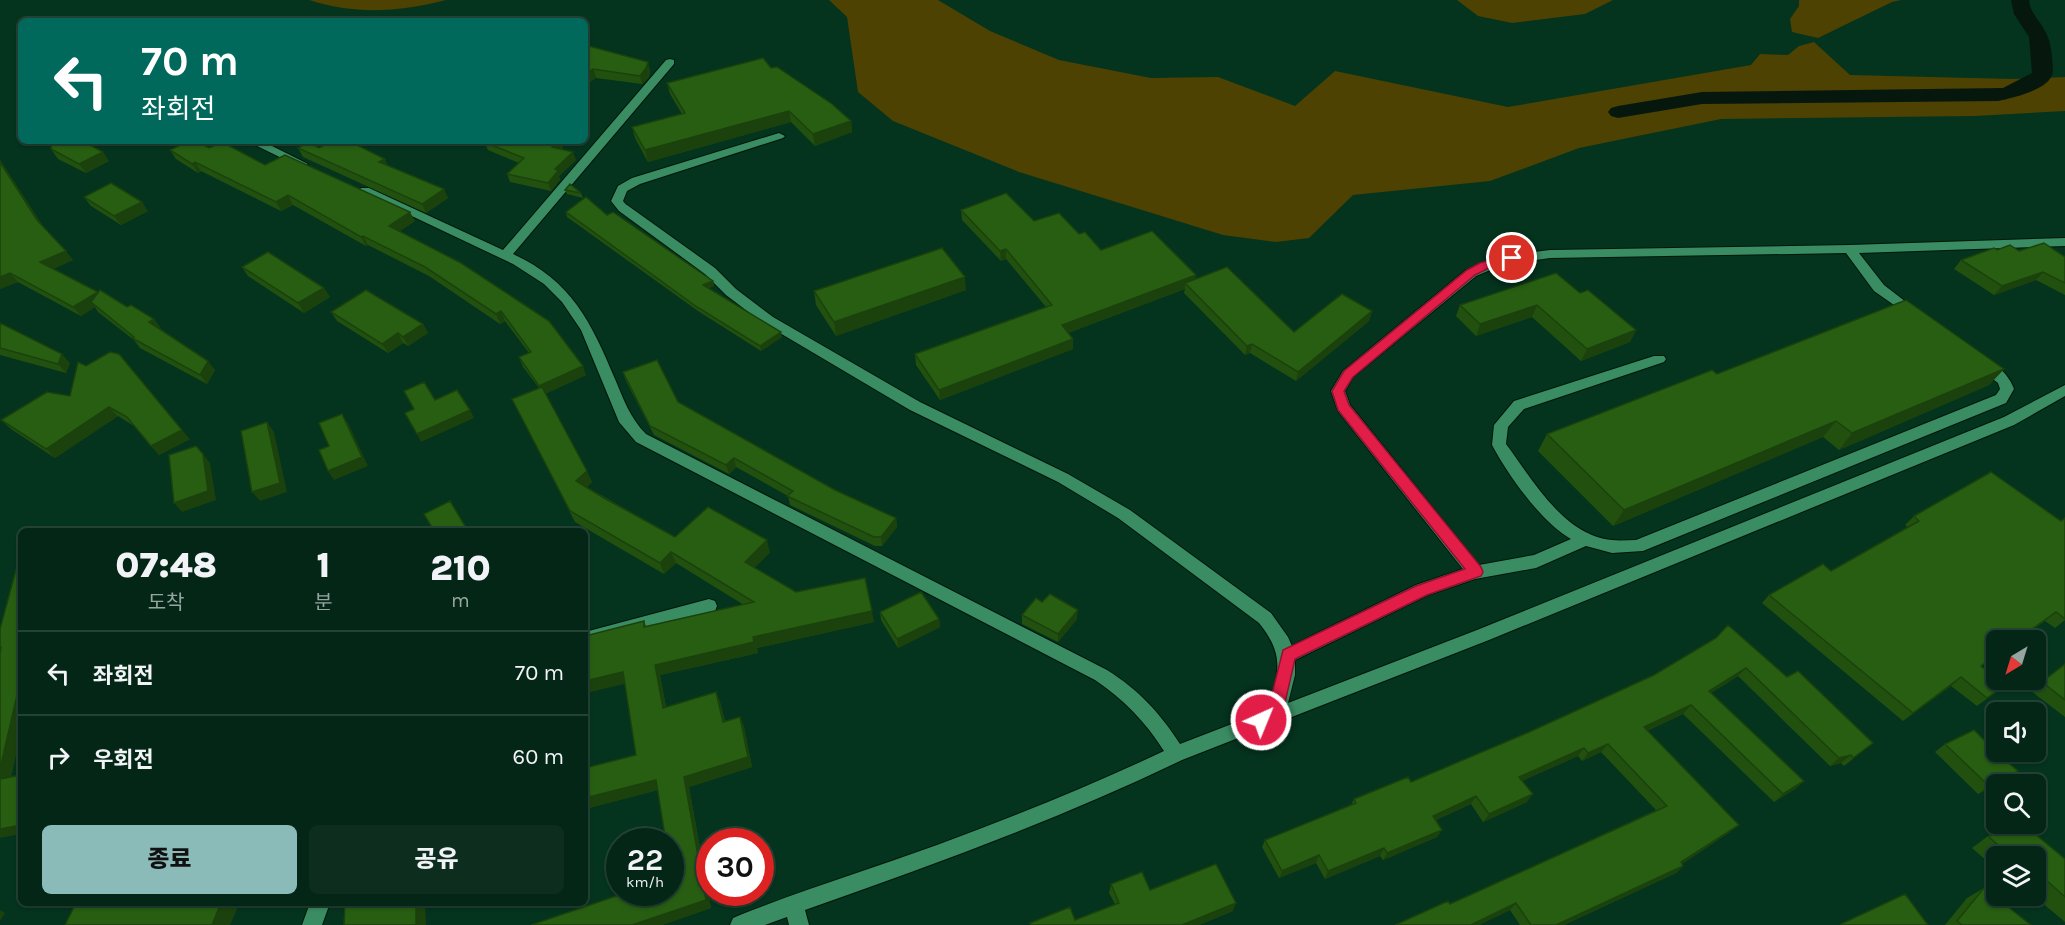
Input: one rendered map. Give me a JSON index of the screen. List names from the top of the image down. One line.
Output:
{"north":"bottom left","page":{"turn":["70 m","좌회전"],"eta":["07:48","도착","1","분","210","m"],"list":[{"name":"좌회전","value":"70 m"},{"name":"우회전","value":"60 m"}],"buttons":["종료","공유"],"speed":"22 km/h","limit":"30"}}
